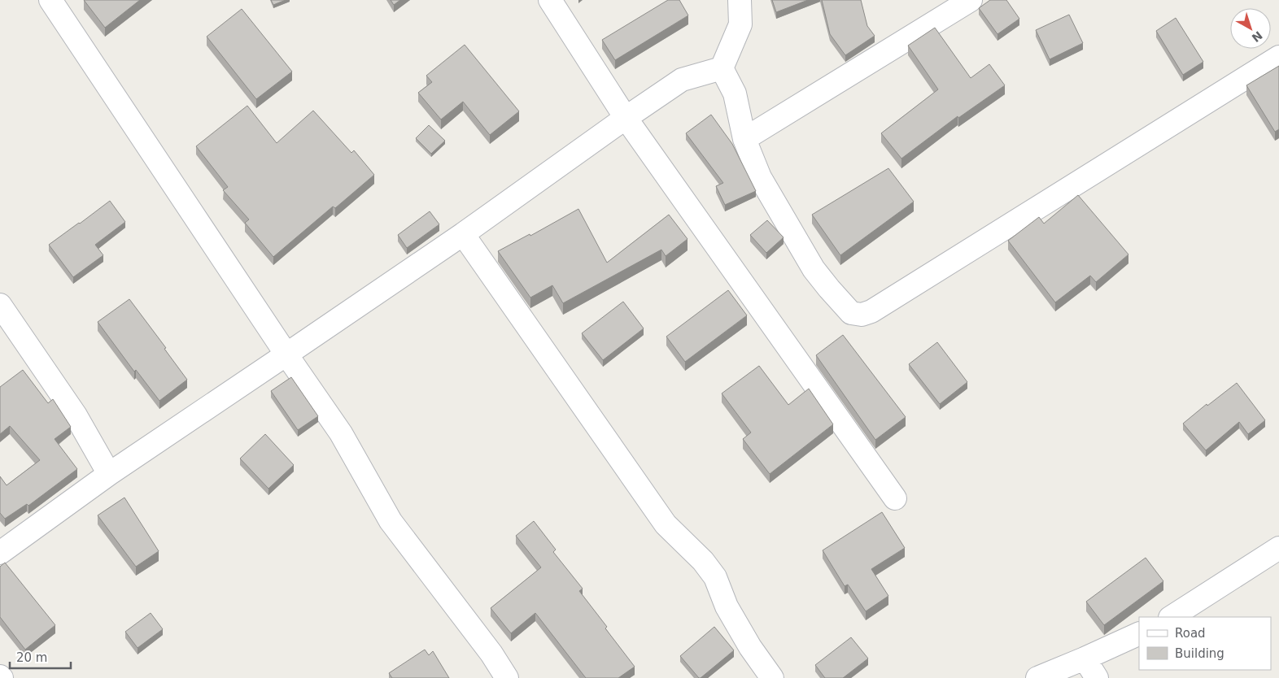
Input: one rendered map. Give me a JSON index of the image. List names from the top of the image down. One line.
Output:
{"legend":["Road","Building"],"scale_bar":"20 m","north":"bottom right"}
